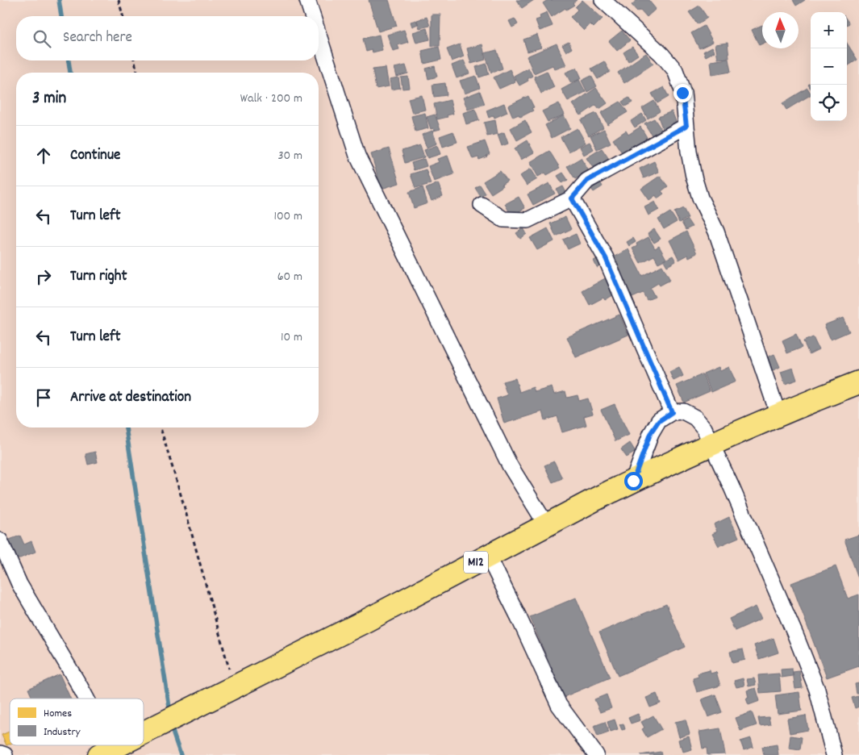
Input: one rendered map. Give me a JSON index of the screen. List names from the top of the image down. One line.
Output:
{"streets":{"highway":["M12"]},"legend":["Homes","Industry"],"north":"top","page":{"map_buttons":["+","−"],"search":"Search here","heading":["3 min","Walk · 200 m"],"list":[["Continue","30 m"],["Turn left","100 m"],["Turn right","60 m"],["Turn left","10 m"],"Arrive at destination"]}}
